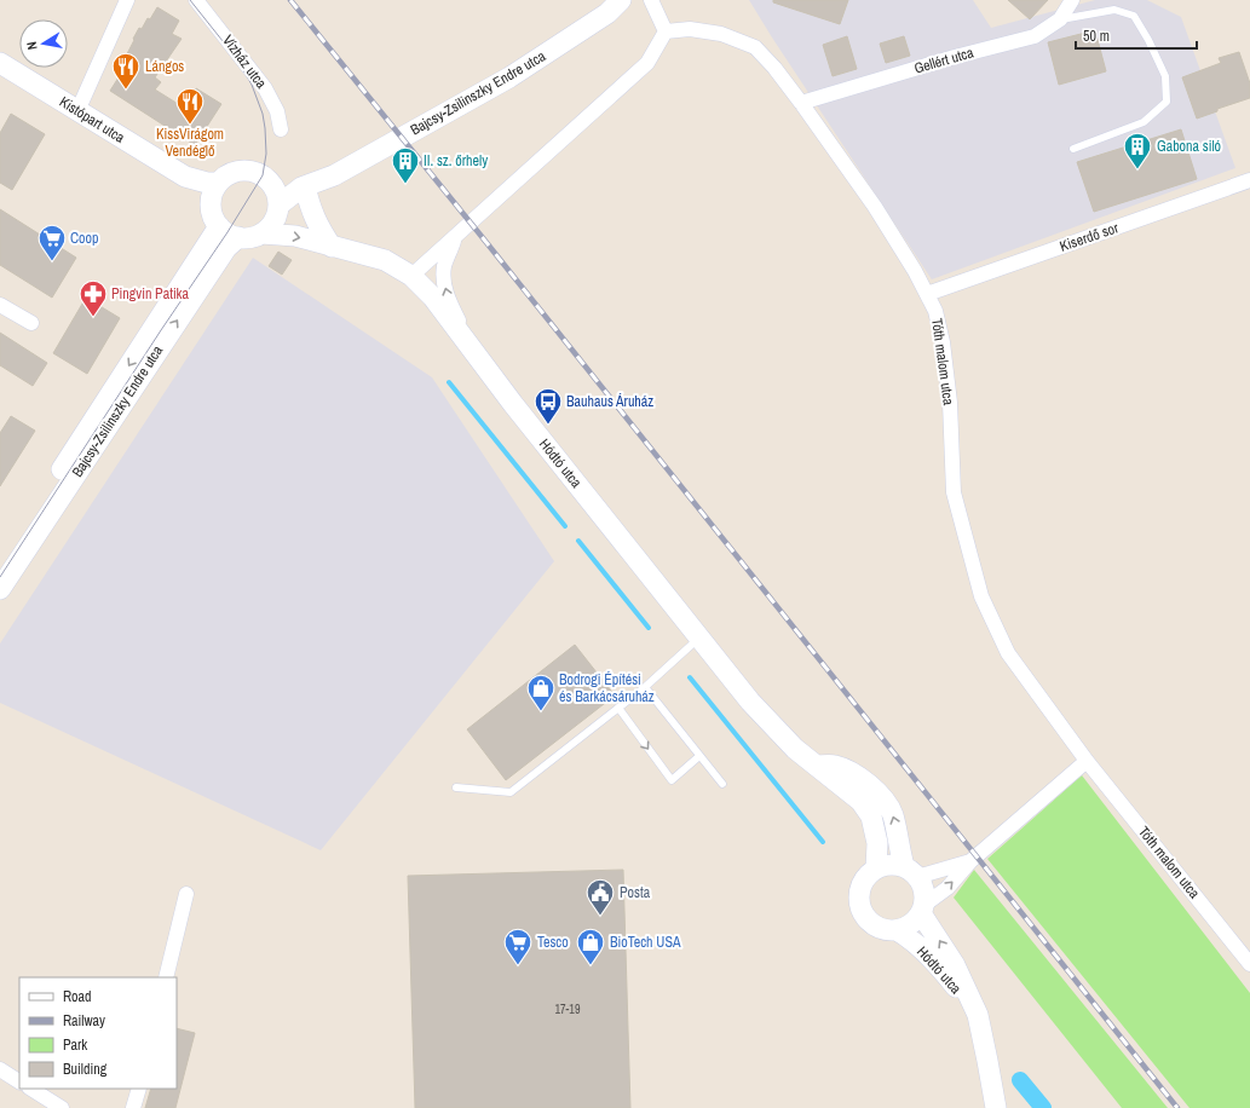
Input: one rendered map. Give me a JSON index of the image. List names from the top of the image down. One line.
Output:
{"streets":{"street":["Gellért utca","Vízház utca","Bajcsy-Zsilinszky Endre utca","Kistópart utca","Kiserdő sor","Tóth malom utca","Hódtó utca"]},"crossings":[["Gellért utca","Tóth malom utca"],["Bajcsy-Zsilinszky Endre utca","Kistópart utca"],["Bajcsy-Zsilinszky Endre utca","Hódtó utca"],["Kistópart utca","Hódtó utca"],["Kiserdő sor","Tóth malom utca"]],"places":{"restaurant":["Lángos","KissVirágom Vendéglő"],"building":["Gabona siló","II. sz. őrhely"],"supermarket":["Coop","Tesco"],"pharmacy":["Pingvin Patika"],"bus stop":["Bauhaus Áruház"],"shop":["Bodrogi Építési és Barkácsáruház","BioTech USA"],"public building":["Posta"]},"house_numbers":["17-19"],"legend":["Road","Railway","Park","Building"],"scale_bar":"50 m","north":"left"}
